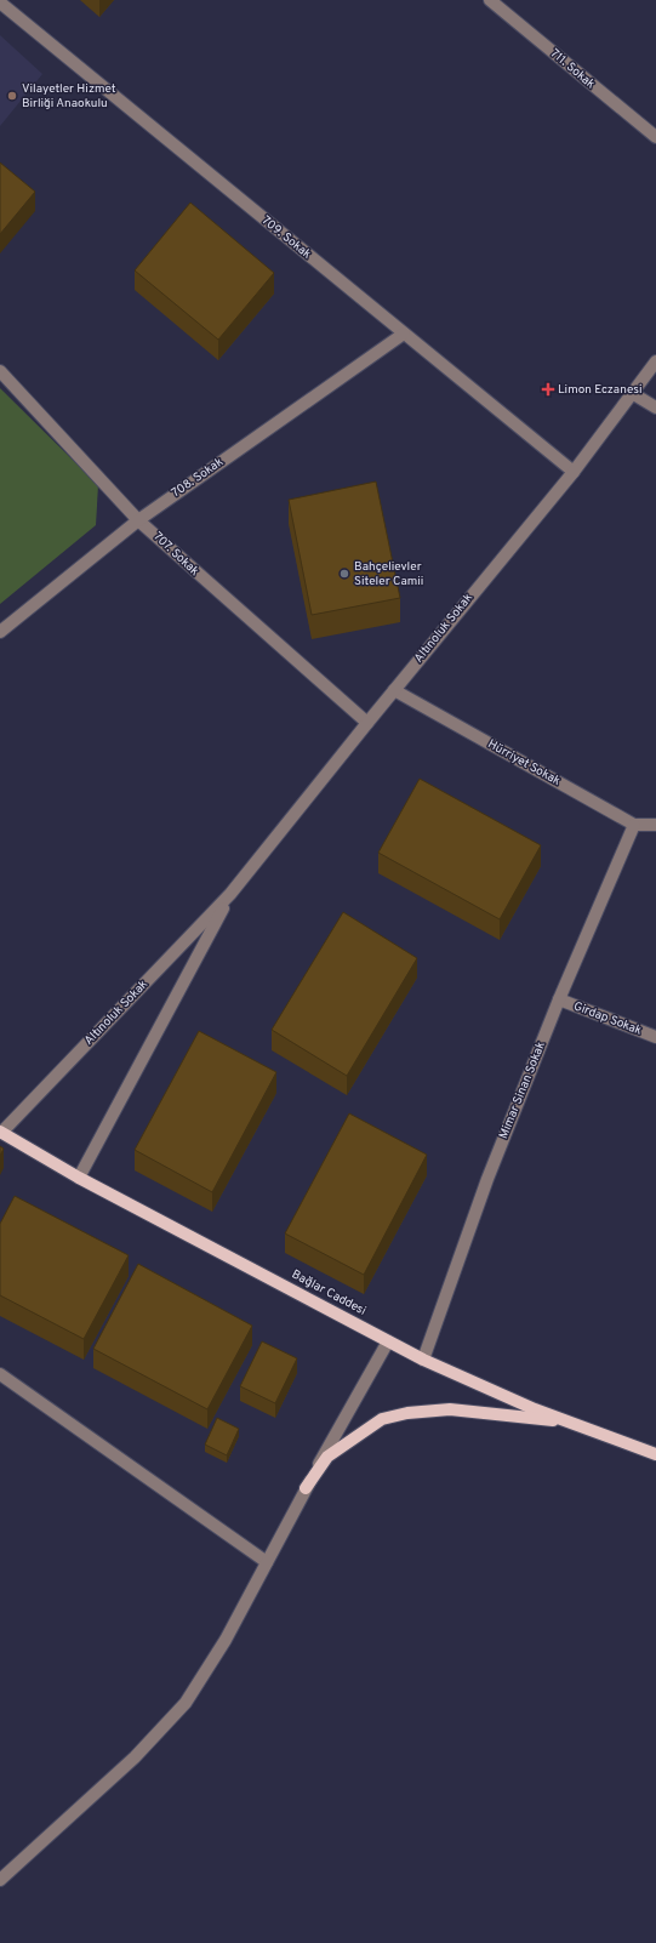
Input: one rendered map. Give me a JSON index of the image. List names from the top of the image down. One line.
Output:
{"streets":{"main road":["Bağlar Caddesi"],"street":["711. Sokak","709. Sokak","708. Sokak","707. Sokak","Altınoluk Sokak","Hürriyet Sokak","Girdap Sokak","Mimar Sinan Sokak"]},"crossings":[["709. Sokak","708. Sokak"],["709. Sokak","Altınoluk Sokak"],["708. Sokak","707. Sokak"],["707. Sokak","Altınoluk Sokak"],["Altınoluk Sokak","Hürriyet Sokak"],["Altınoluk Sokak","Bağlar Caddesi"],["Hürriyet Sokak","Mimar Sinan Sokak"],["Girdap Sokak","Mimar Sinan Sokak"],["Mimar Sinan Sokak","Bağlar Caddesi"]],"places":{"other":["Vilayetler Hizmet Birliği Anaokulu","Bahçelievler Siteler Camii"],"health":["Limon Eczanesi"]}}
